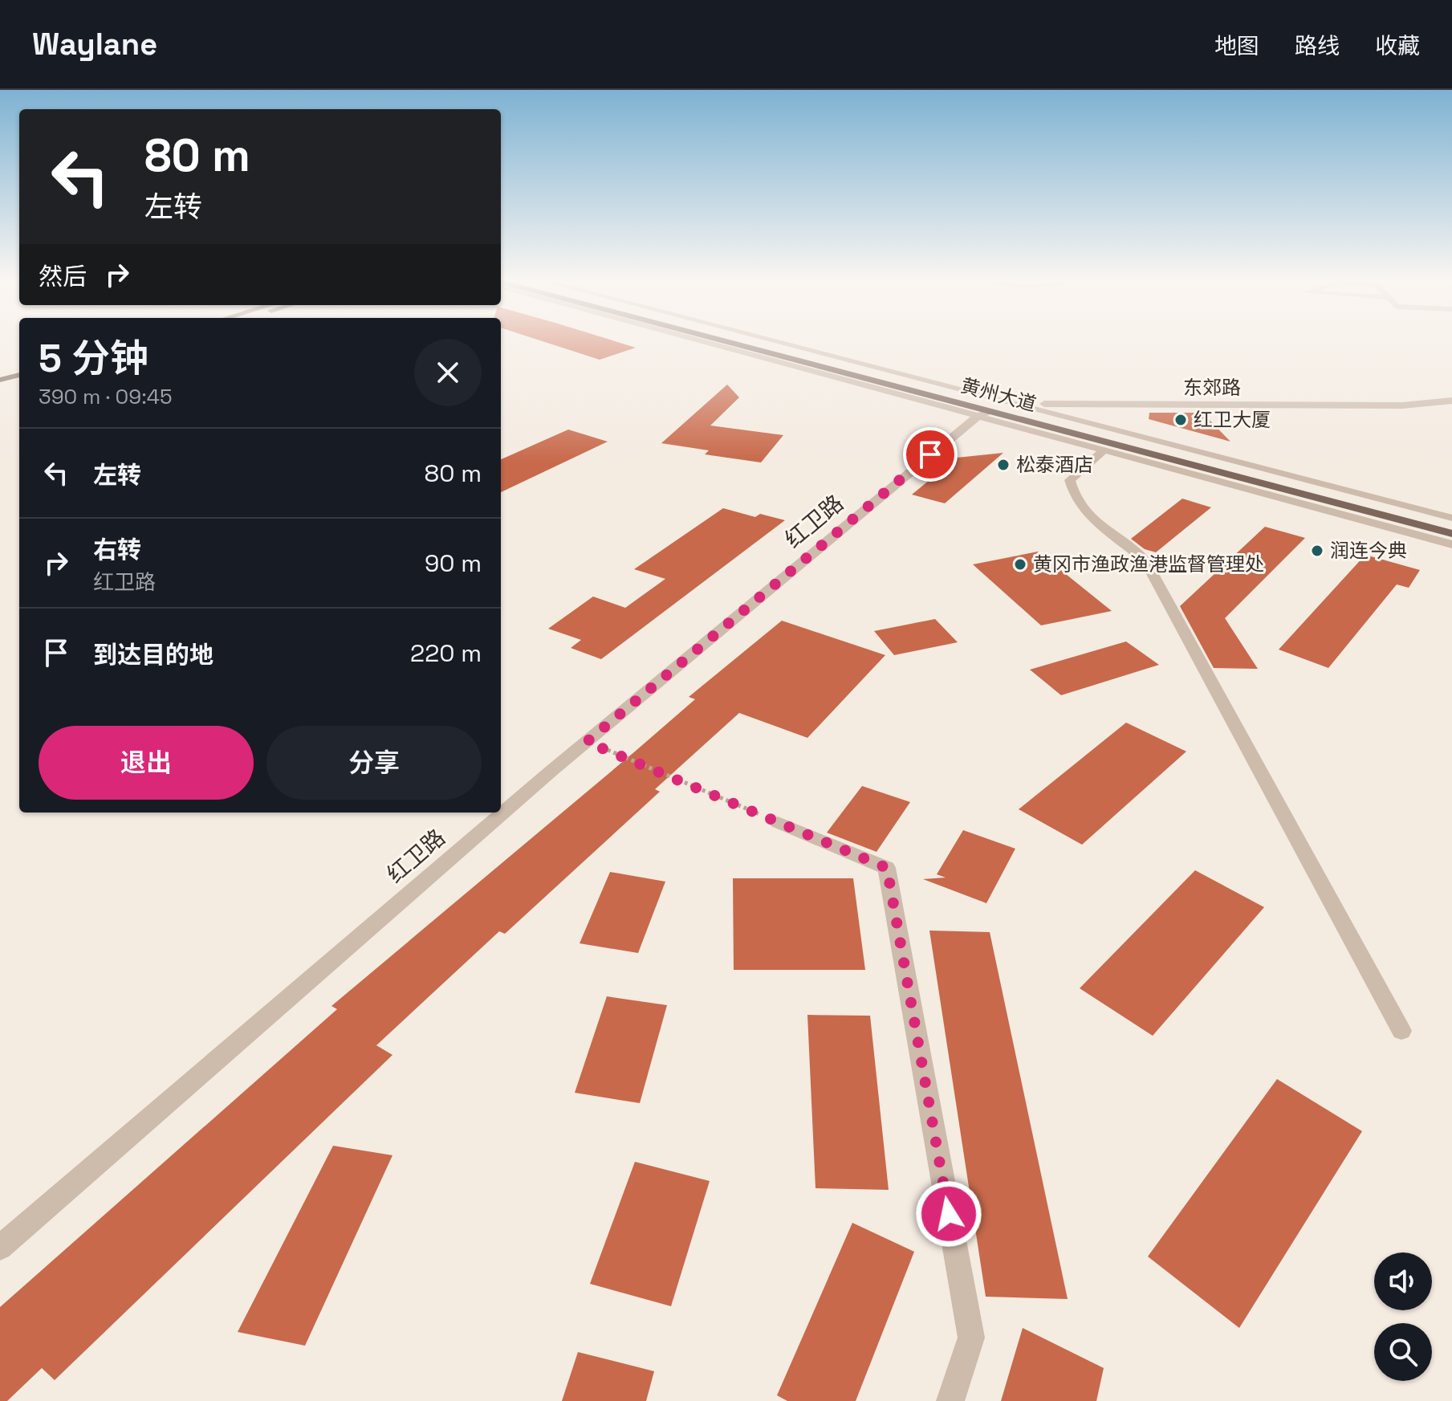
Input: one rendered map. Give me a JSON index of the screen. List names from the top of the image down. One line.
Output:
{"streets":{"main road":["黄州大道"],"street":["东郊路","红卫路"]},"crossings":[["东郊路","黄州大道"],["东郊路","红卫路"],["黄州大道","红卫路"]],"places":["红卫大厦","松泰酒店","润连今典","黄冈市渔政渔港监督管理处"],"page":{"header":"Waylane","nav":["地图","路线","收藏"],"turn":["80 m","左转"],"then":"然后","heading":["5 分钟","390 m · 09:45"],"list":[{"name":"左转","value":"80 m"},{"name":"右转","note":"红卫路","value":"90 m"},{"name":"到达目的地","value":"220 m"}],"buttons":["退出","分享"]}}
